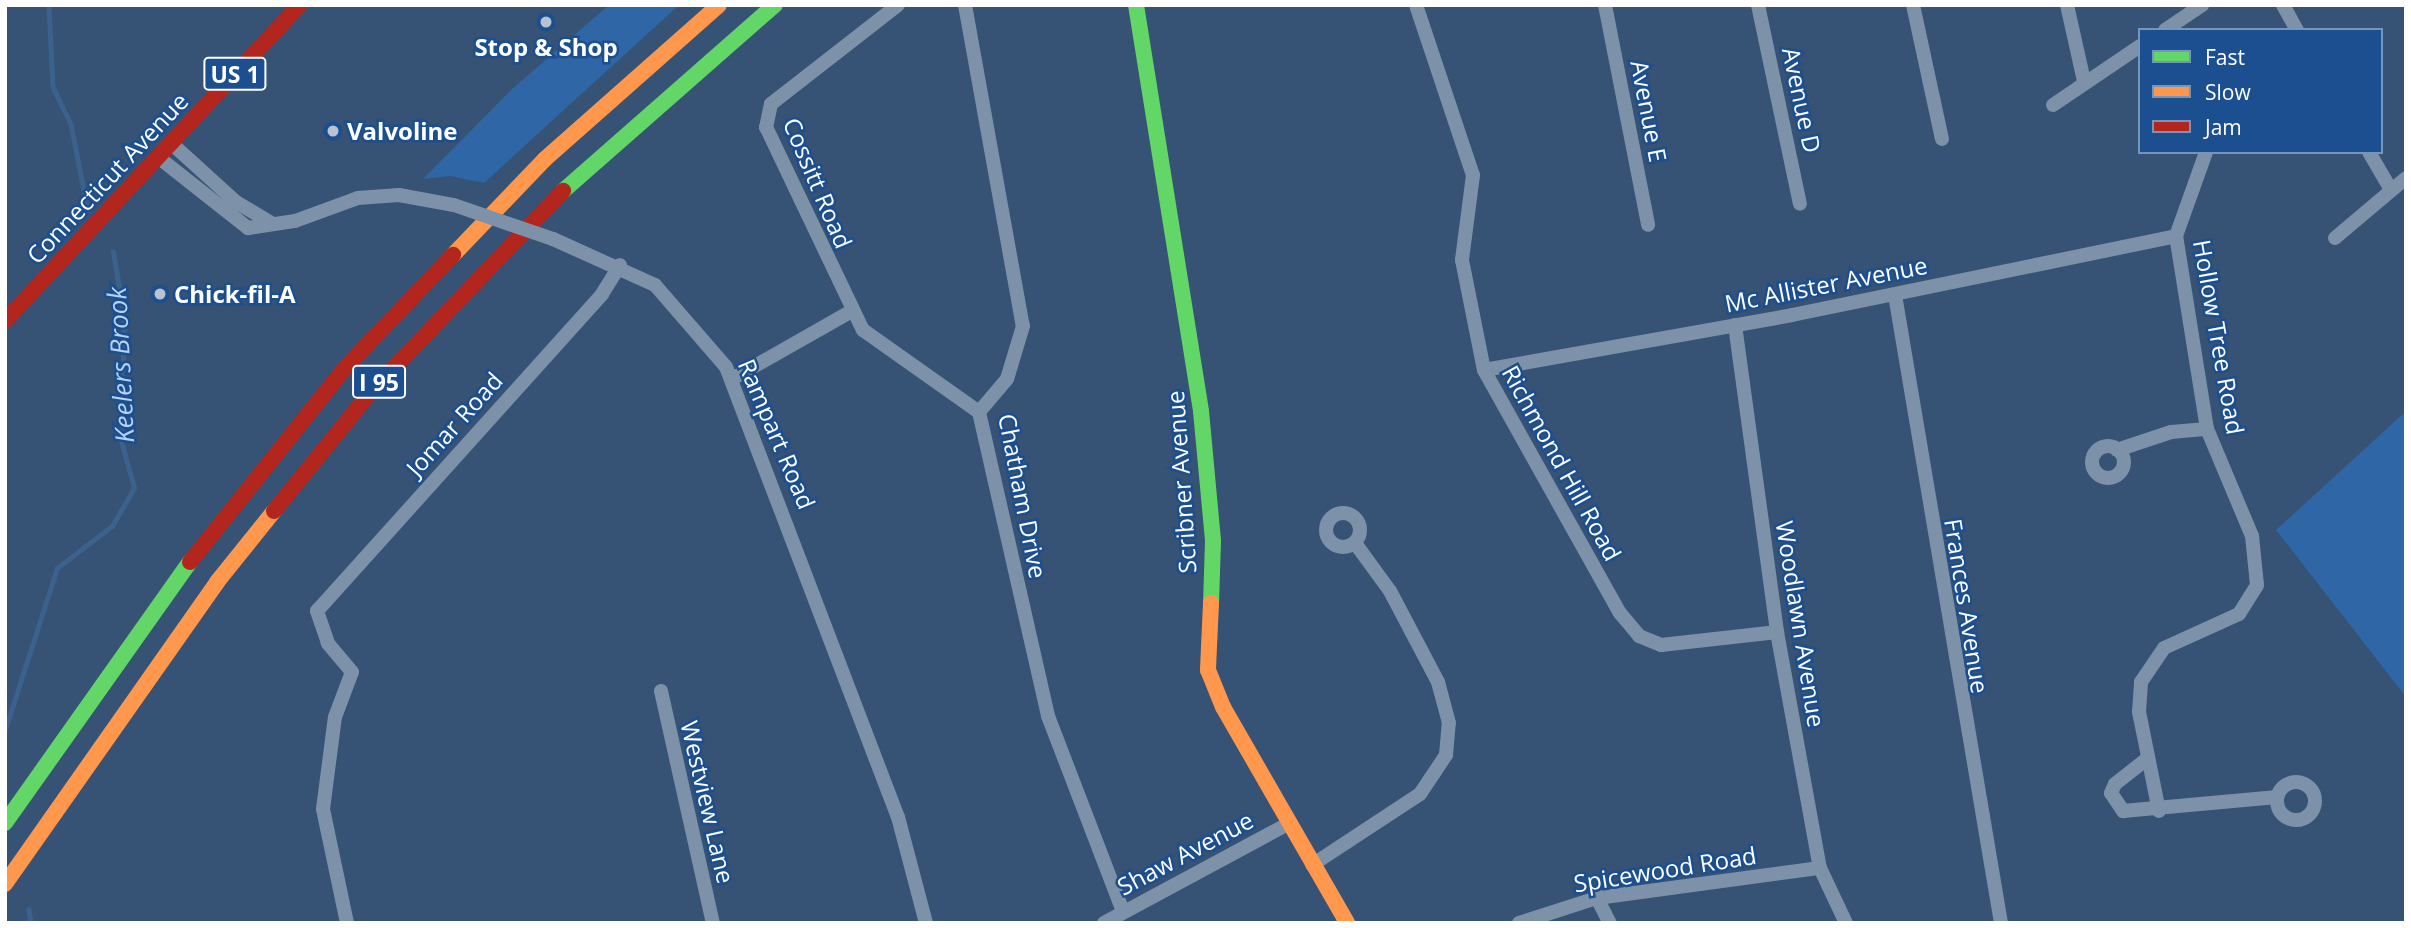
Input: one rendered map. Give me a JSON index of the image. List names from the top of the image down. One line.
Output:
{"streets":{"main road":["US 1","Connecticut Avenue","I 95","Scribner Avenue"],"street":["Avenue D","Avenue E","Cossitt Road","Mc Allister Avenue","Hollow Tree Road","Jomar Road","Rampart Road","Richmond Hill Road","Chatham Drive","Frances Avenue","Woodlawn Avenue","Westview Lane","Shaw Avenue","Spicewood Road"]},"crossings":[["Connecticut Avenue","Rampart Road"],["Cossitt Road","Chatham Drive"],["Mc Allister Avenue","Hollow Tree Road"],["Mc Allister Avenue","Richmond Hill Road"],["Mc Allister Avenue","Frances Avenue"],["Mc Allister Avenue","Woodlawn Avenue"],["Jomar Road","Rampart Road"],["Richmond Hill Road","Woodlawn Avenue"],["Scribner Avenue","Shaw Avenue"],["Chatham Drive","Shaw Avenue"],["Woodlawn Avenue","Spicewood Road"]],"water":["Keelers Brook"],"places":["Stop & Shop","Valvoline","Chick-fil-A"],"legend":["Fast","Slow","Jam"]}
